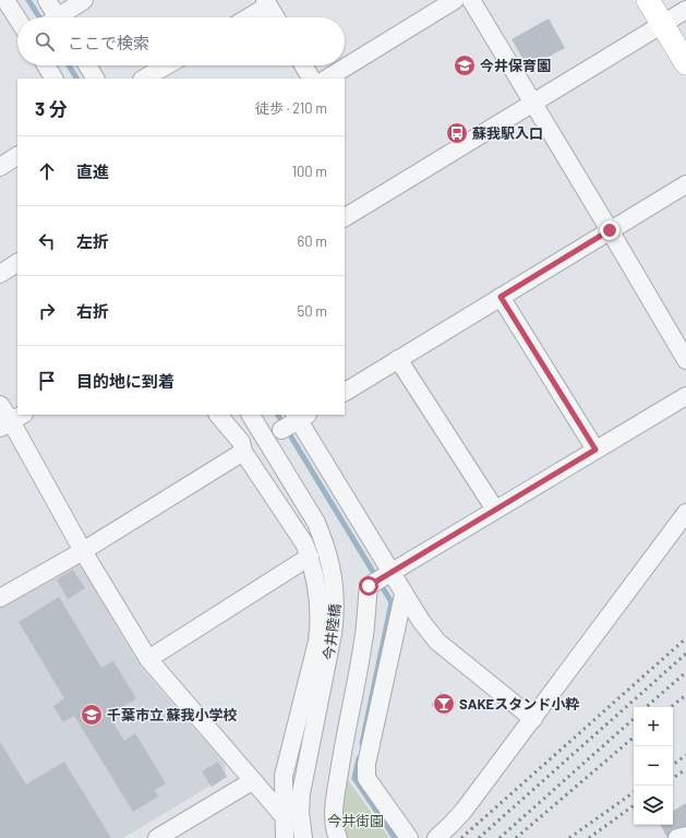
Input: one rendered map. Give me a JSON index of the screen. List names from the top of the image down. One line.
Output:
{"streets":{"street":["今井陸橋"]},"parks":["今井街園"],"places":{"school or university":["今井保育園","千葉市立 蘇我小学校"],"bus stop":["蘇我駅入口"],"bar":["SAKEスタンド小粋"]},"page":{"search":"ここで検索","heading":["3 分","徒歩 · 210 m"],"list":[["直進","100 m"],["左折","60 m"],["右折","50 m"],"目的地に到着"],"map_buttons":["+","−"]}}
